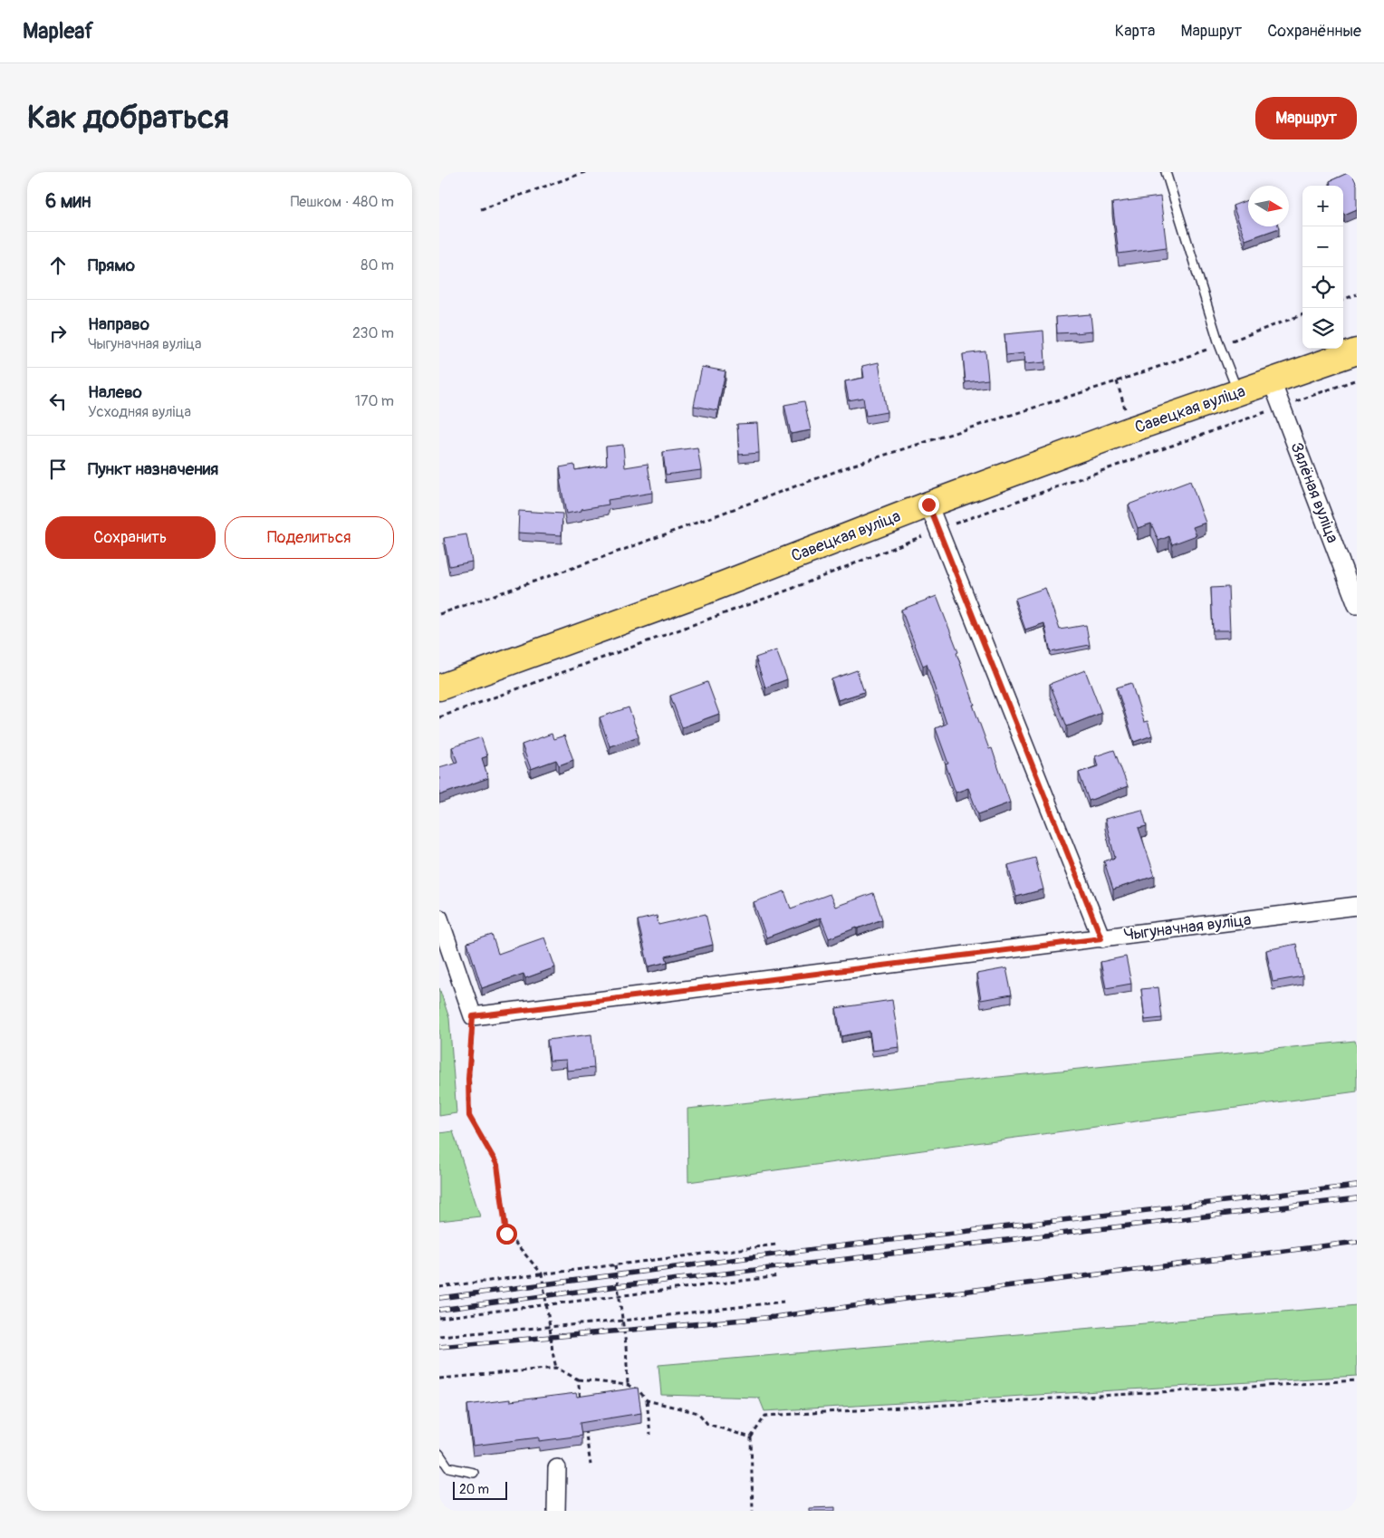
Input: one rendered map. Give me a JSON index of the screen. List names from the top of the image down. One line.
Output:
{"streets":{"main road":["Савецкая вуліца"],"street":["Зялёная вуліца","Чыгуначная вуліца"]},"crossings":[["Савецкая вуліца","Зялёная вуліца"]],"scale_bar":"20 m","north":"right","page":{"header":"Mapleaf","nav":["Карта","Маршрут","Сохранённые"],"buttons":["Маршрут",["Сохранить","Поделиться"]],"title":"Как добраться","heading":["6 мин","Пешком · 480 m"],"map_buttons":["+","−"],"list":[["Прямо","80 m"],["Направо","Чыгуначная вуліца","230 m"],["Налево","Усходняя вуліца","170 m"],"Пункт назначения"],"scale":"20 m"}}
